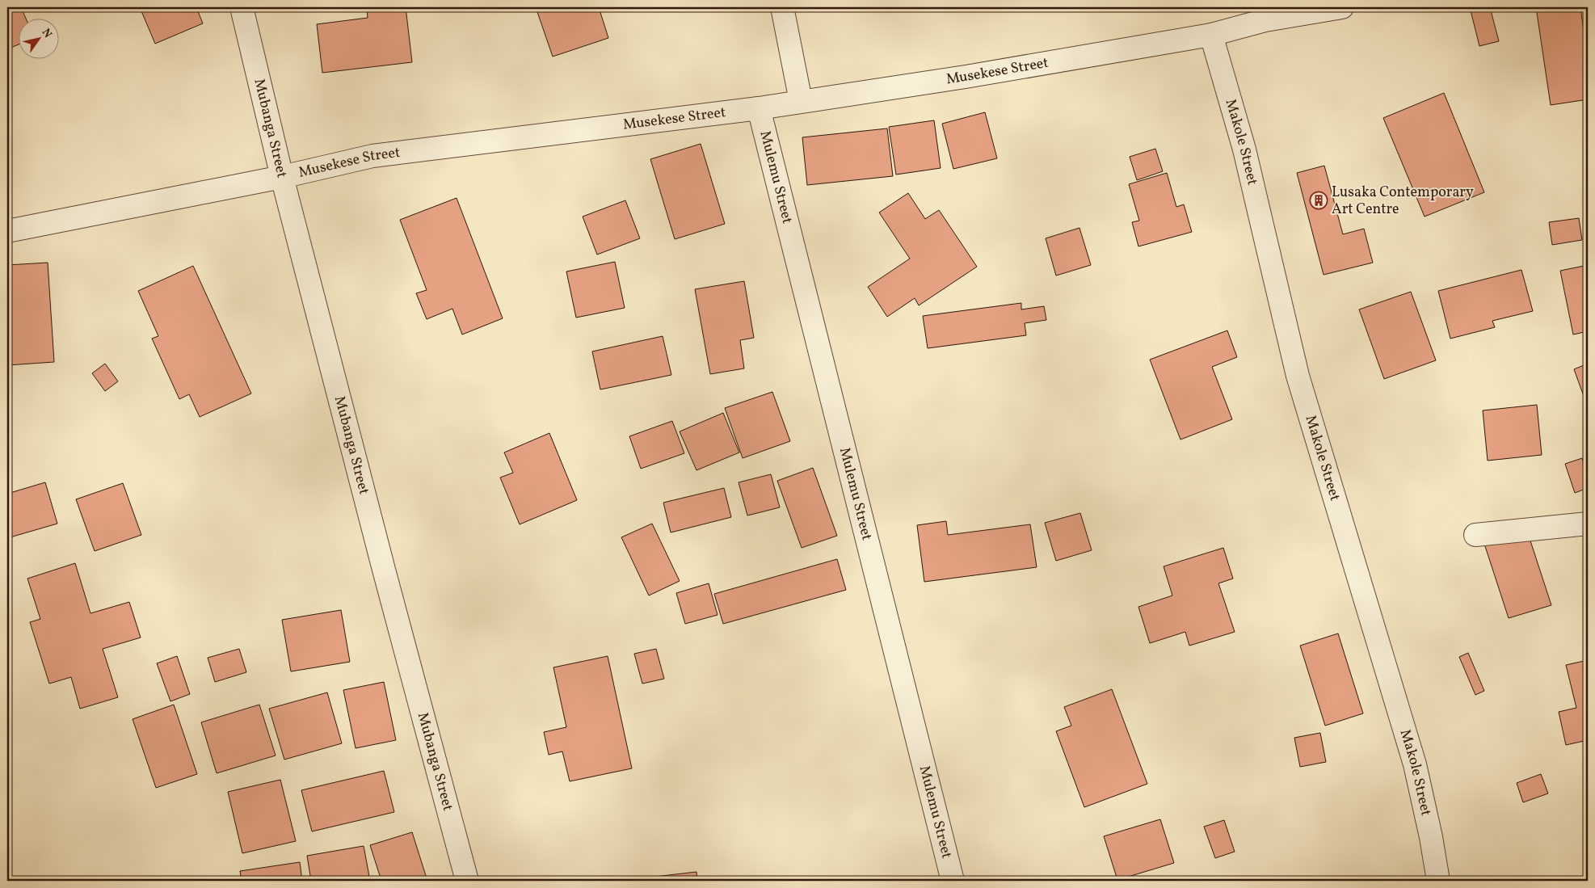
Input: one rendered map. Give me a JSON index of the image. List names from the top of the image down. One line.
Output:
{"streets":{"street":["Musekese Street","Mubanga Street","Makole Street","Mulemu Street"]},"crossings":[["Musekese Street","Mubanga Street"],["Musekese Street","Makole Street"],["Musekese Street","Mulemu Street"]],"places":{"building":["Lusaka Contemporary Art Centre"]},"north":"top right"}
